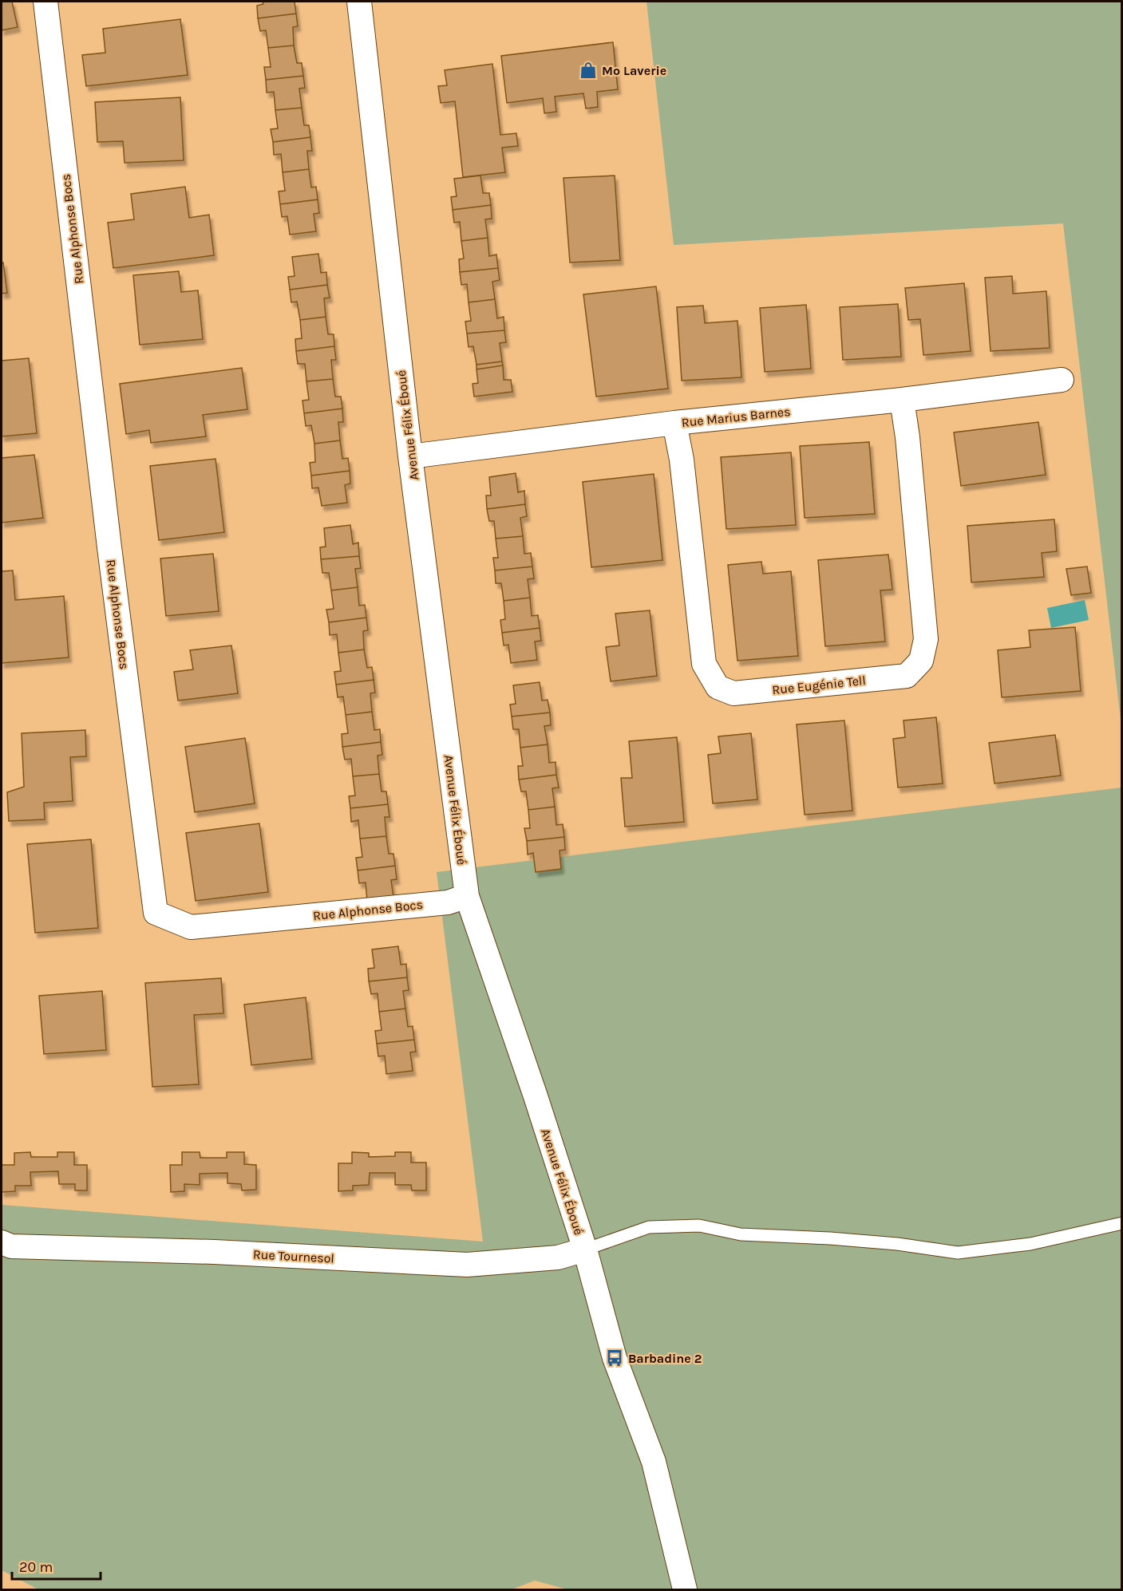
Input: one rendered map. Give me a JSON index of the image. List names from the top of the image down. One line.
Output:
{"streets":{"street":["Rue Alphonse Bocs","Rue Marius Barnes","Avenue Félix Éboué","Rue Eugénie Tell","Rue Tournesol"]},"crossings":[["Rue Alphonse Bocs","Avenue Félix Éboué"],["Rue Marius Barnes","Avenue Félix Éboué"],["Rue Marius Barnes","Rue Eugénie Tell"],["Avenue Félix Éboué","Rue Tournesol"]],"places":{"shop":["Mo Laverie"],"bus stop":["Barbadine 2"]},"scale_bar":"20 m"}
